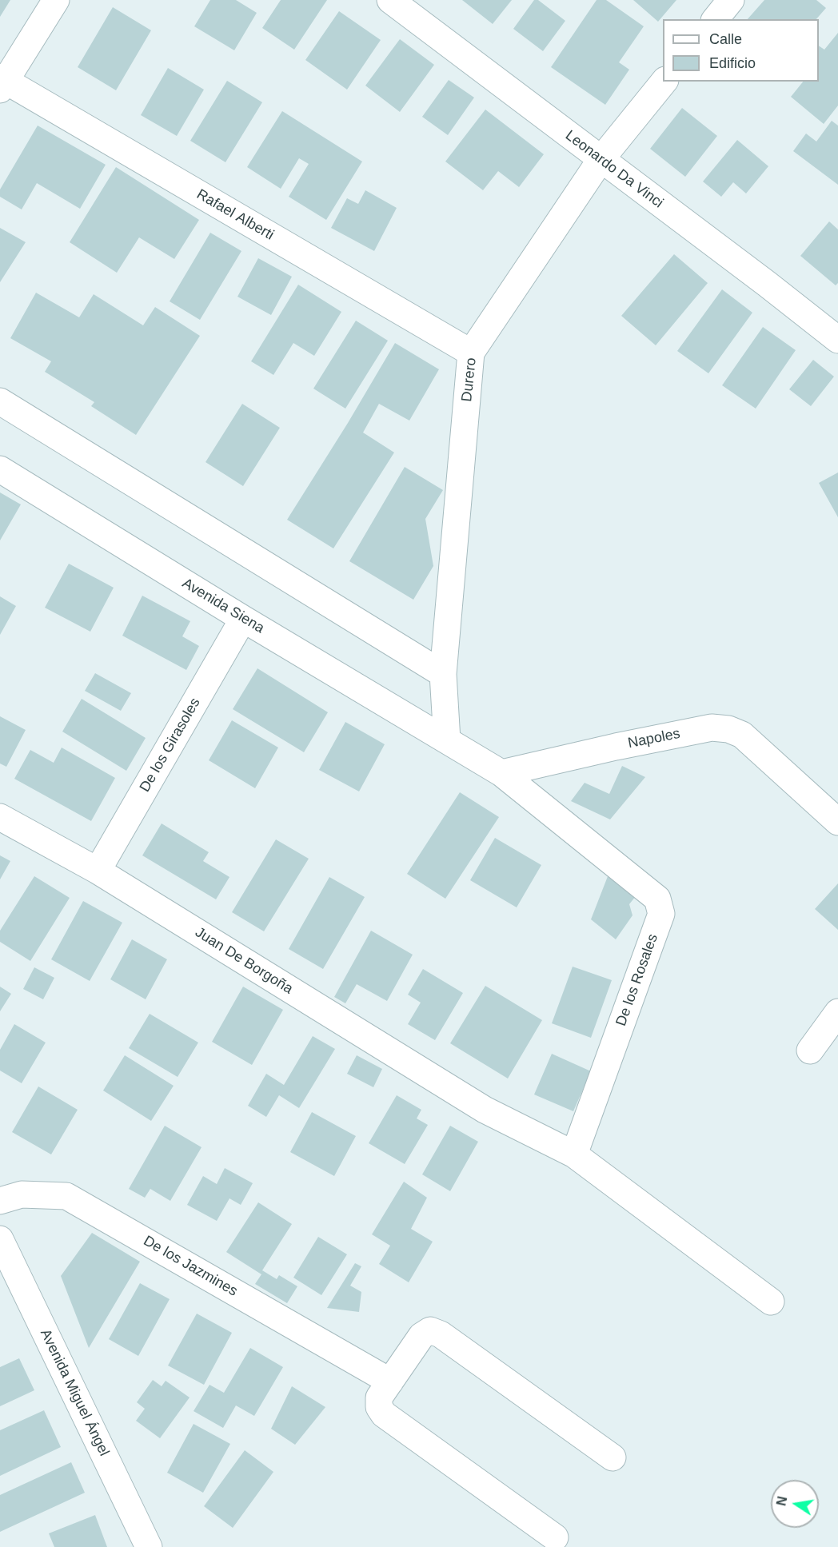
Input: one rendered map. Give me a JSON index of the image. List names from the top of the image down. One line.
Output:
{"streets":{"street":["Leonardo Da Vinci","Rafael Alberti","Durero","Avenida Siena","Napoles","De los Girasoles","Juan De Borgoña","De los Rosales","De los Jazmines","Avenida Miguel Ángel"]},"crossings":[["Leonardo Da Vinci","Durero"],["Rafael Alberti","Durero"],["Durero","Avenida Siena"],["Avenida Siena","De los Girasoles"],["Napoles","De los Rosales"],["De los Girasoles","Juan De Borgoña"],["Juan De Borgoña","De los Rosales"]],"legend":["Calle","Edificio"],"north":"left"}
